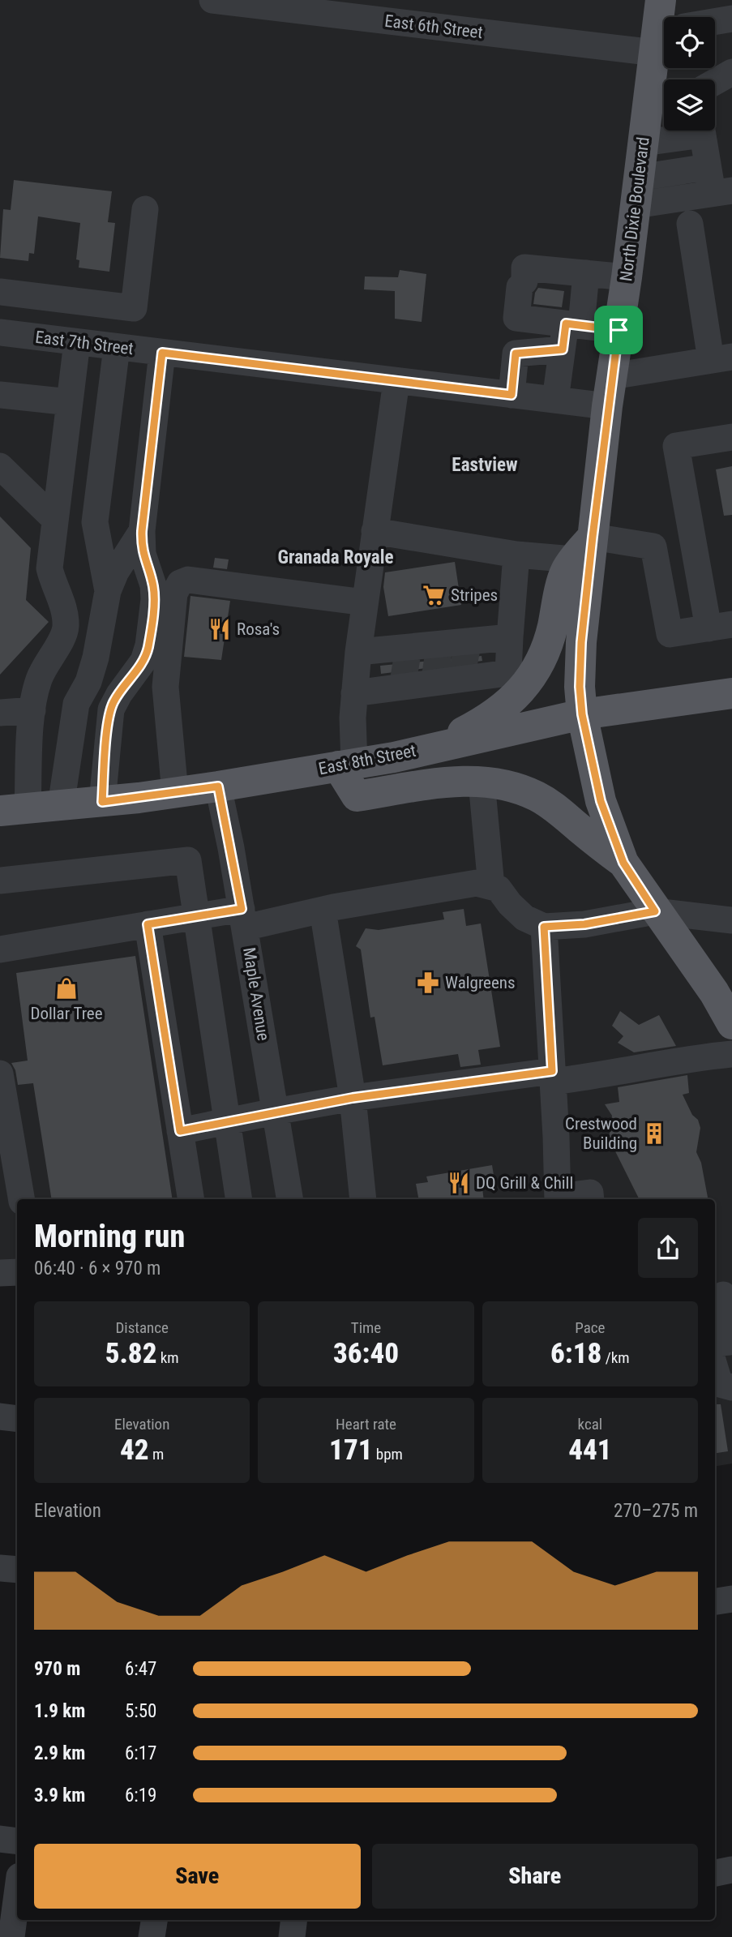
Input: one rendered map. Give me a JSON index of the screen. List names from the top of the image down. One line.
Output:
{"streets":{"main road":["North Dixie Boulevard","East 8th Street"],"street":["East 6th Street","East 7th Street","Maple Avenue"]},"crossings":[["North Dixie Boulevard","East 7th Street"],["North Dixie Boulevard","East 8th Street"],["East 8th Street","Maple Avenue"]],"districts":["Eastview","Granada Royale"],"places":{"supermarket":["Stripes"],"restaurant":["Rosa's","DQ Grill & Chill"],"pharmacy":["Walgreens"],"shop":["Dollar Tree"],"building":["Crestwood Building"]},"page":{"heading":["Morning run","06:40 · 6 × 970 m"],"stats":[["Distance","5.82 km"],["Time","36:40"],["Pace","6:18 /km"],["Elevation","42 m"],["Heart rate","171 bpm"],["kcal","441"]],"chart":["Elevation","270–275 m"],"list":[{"name":"970 m","note":"6:47"},{"name":"1.9 km","note":"5:50"},{"name":"2.9 km","note":"6:17"},{"name":"3.9 km","note":"6:19"}],"buttons":["Save","Share"]}}
